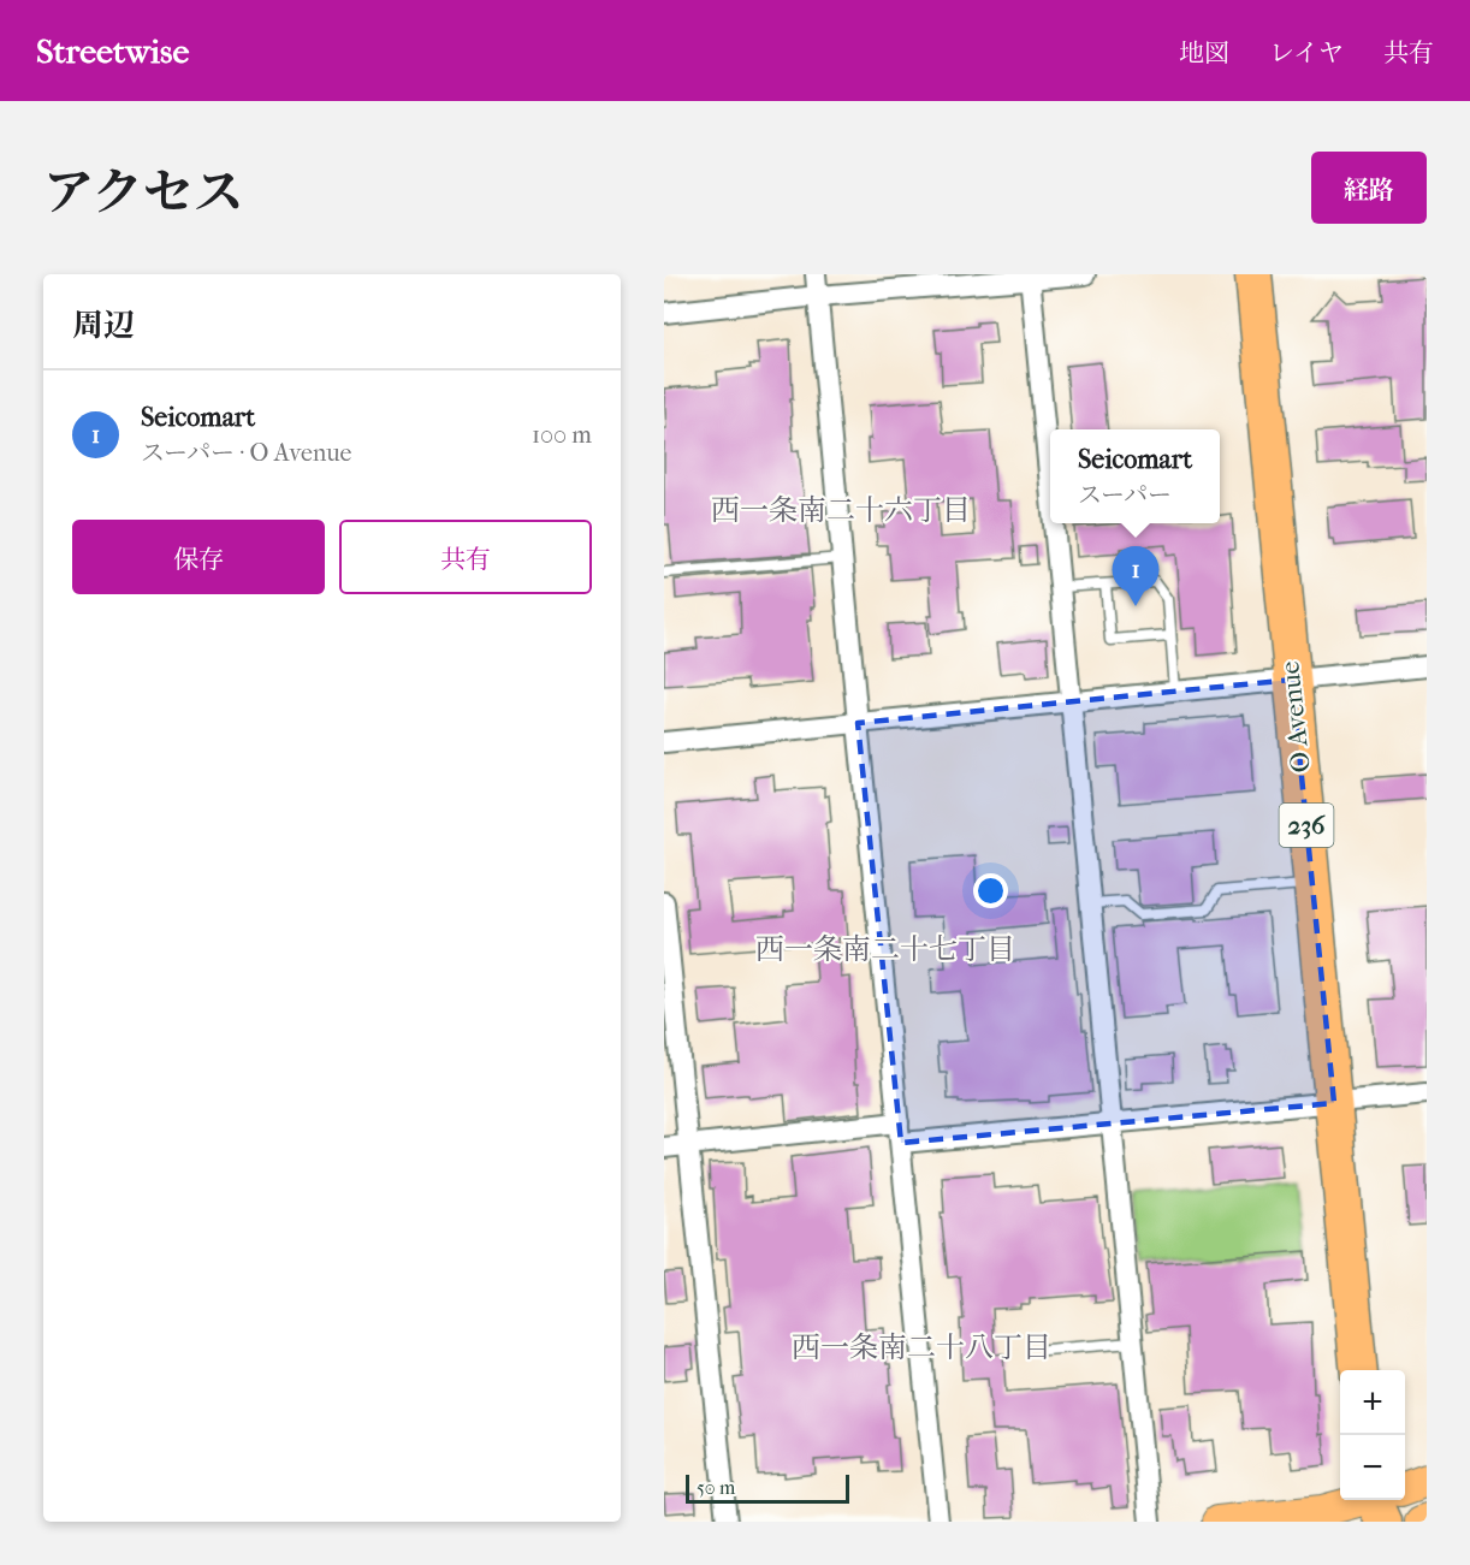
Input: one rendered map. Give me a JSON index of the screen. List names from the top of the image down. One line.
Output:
{"streets":{"highway":["O Avenue","236"]},"districts":["西一条南二十六丁目","西一条南二十七丁目","西一条南二十八丁目"],"scale_bar":"50 m","page":{"header":"Streetwise","nav":["地図","レイヤ","共有"],"title":"アクセス","buttons":["経路",["保存","共有"]],"heading":"周辺","list":[{"mark":"1","name":"Seicomart","note":"スーパー · O Avenue","value":"100 m"}],"popup":["Seicomart","スーパー"],"pins":"1","map_buttons":["+","−"],"scale":"50 m"}}
